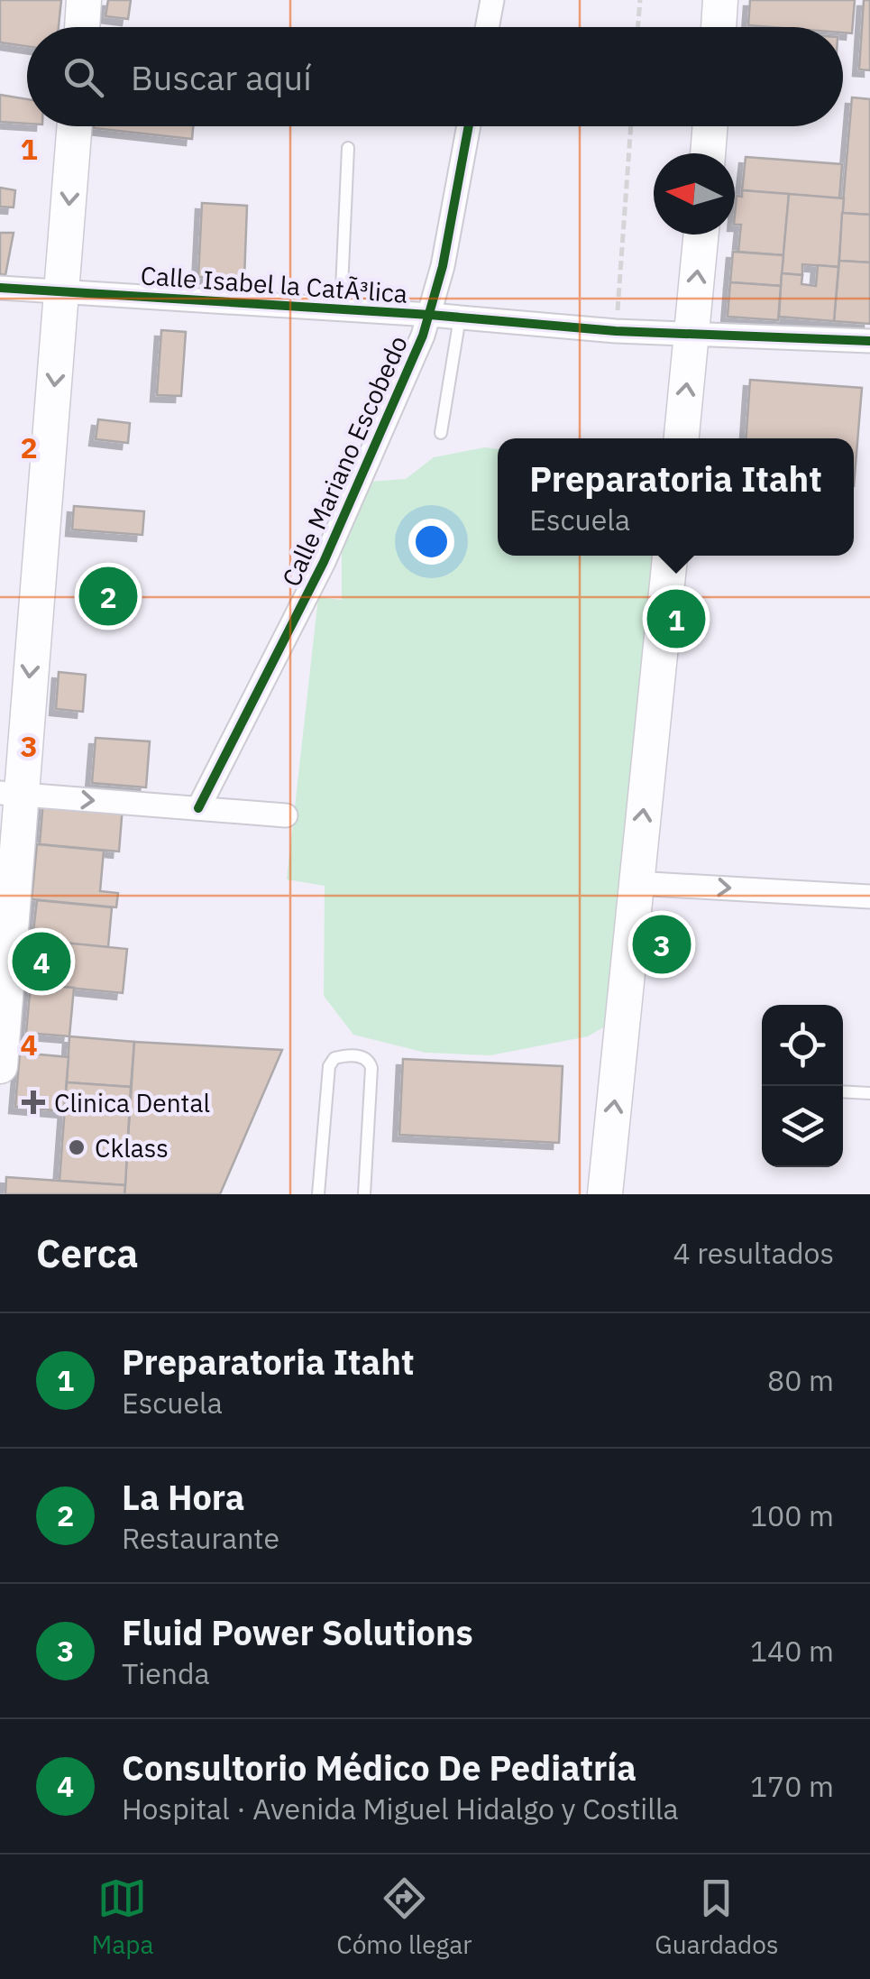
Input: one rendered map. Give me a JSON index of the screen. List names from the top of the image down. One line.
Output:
{"streets":{"street":["Calle Isabel la CatÃ³lica","Calle Mariano Escobedo"]},"crossings":[["Calle Isabel la CatÃ³lica","Calle Mariano Escobedo"]],"places":{"health":["Clinica Dental"],"other":["Cklass"]},"north":"left","page":{"search":"Buscar aquí","popup":["Preparatoria Itaht","Escuela"],"pins":["2","1","3","4"],"heading":["Cerca","4 resultados"],"list":[{"mark":"1","name":"Preparatoria Itaht","note":"Escuela","value":"80 m"},{"mark":"2","name":"La Hora","note":"Restaurante","value":"100 m"},{"mark":"3","name":"Fluid Power Solutions","note":"Tienda","value":"140 m"},{"mark":"4","name":"Consultorio Médico De Pediatría","note":"Hospital · Avenida Miguel Hidalgo y Costilla","value":"170 m"}],"nav":["Mapa","Cómo llegar","Guardados"]},"grid":{"rows":["1","2","3","4"]}}
